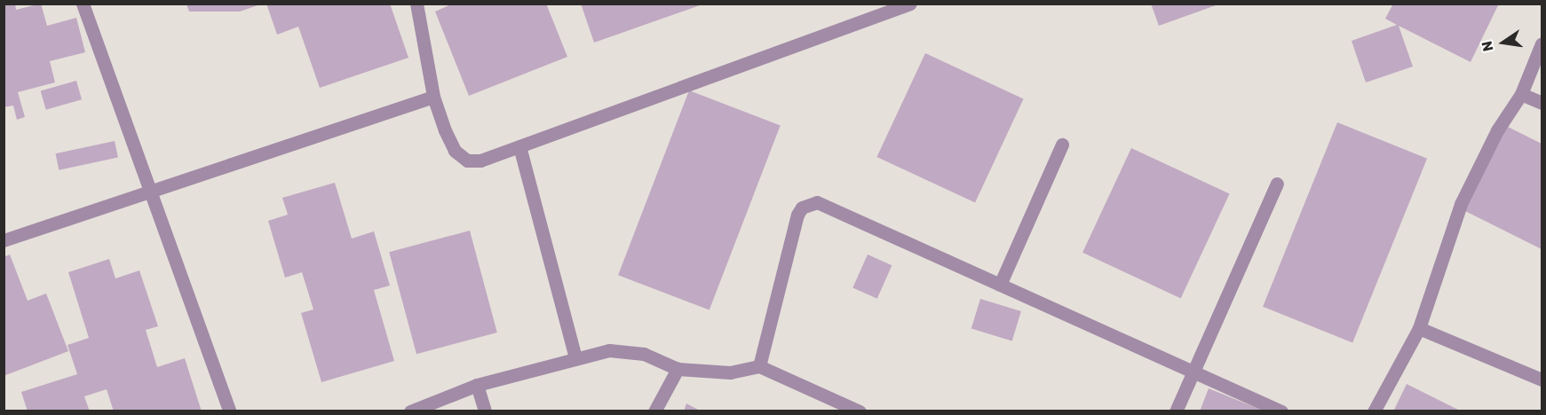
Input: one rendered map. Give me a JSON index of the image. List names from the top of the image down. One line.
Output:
{"north":"left"}
